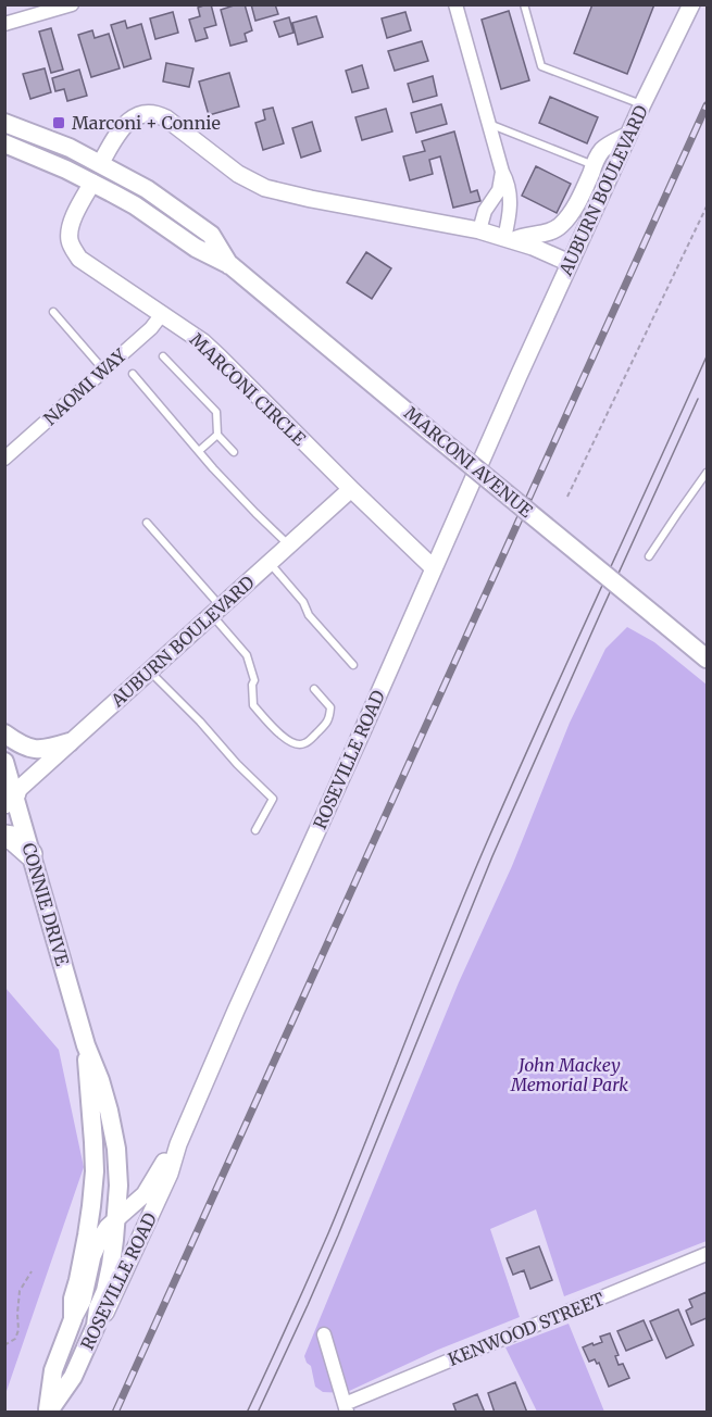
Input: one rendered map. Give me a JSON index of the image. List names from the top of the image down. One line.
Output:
{"streets":{"main road":["MARCONI AVENUE","ROSEVILLE ROAD","CONNIE DRIVE"],"street":["AUBURN BOULEVARD","NAOMI WAY","MARCONI CIRCLE","KENWOOD STREET"]},"crossings":[["AUBURN BOULEVARD","MARCONI CIRCLE"],["AUBURN BOULEVARD","ROSEVILLE ROAD"],["AUBURN BOULEVARD","CONNIE DRIVE"],["NAOMI WAY","MARCONI CIRCLE"],["MARCONI CIRCLE","MARCONI AVENUE"],["MARCONI CIRCLE","ROSEVILLE ROAD"],["ROSEVILLE ROAD","CONNIE DRIVE"]],"parks":["John Mackey Memorial Park"],"places":{"transit":["Marconi + Connie"]}}
